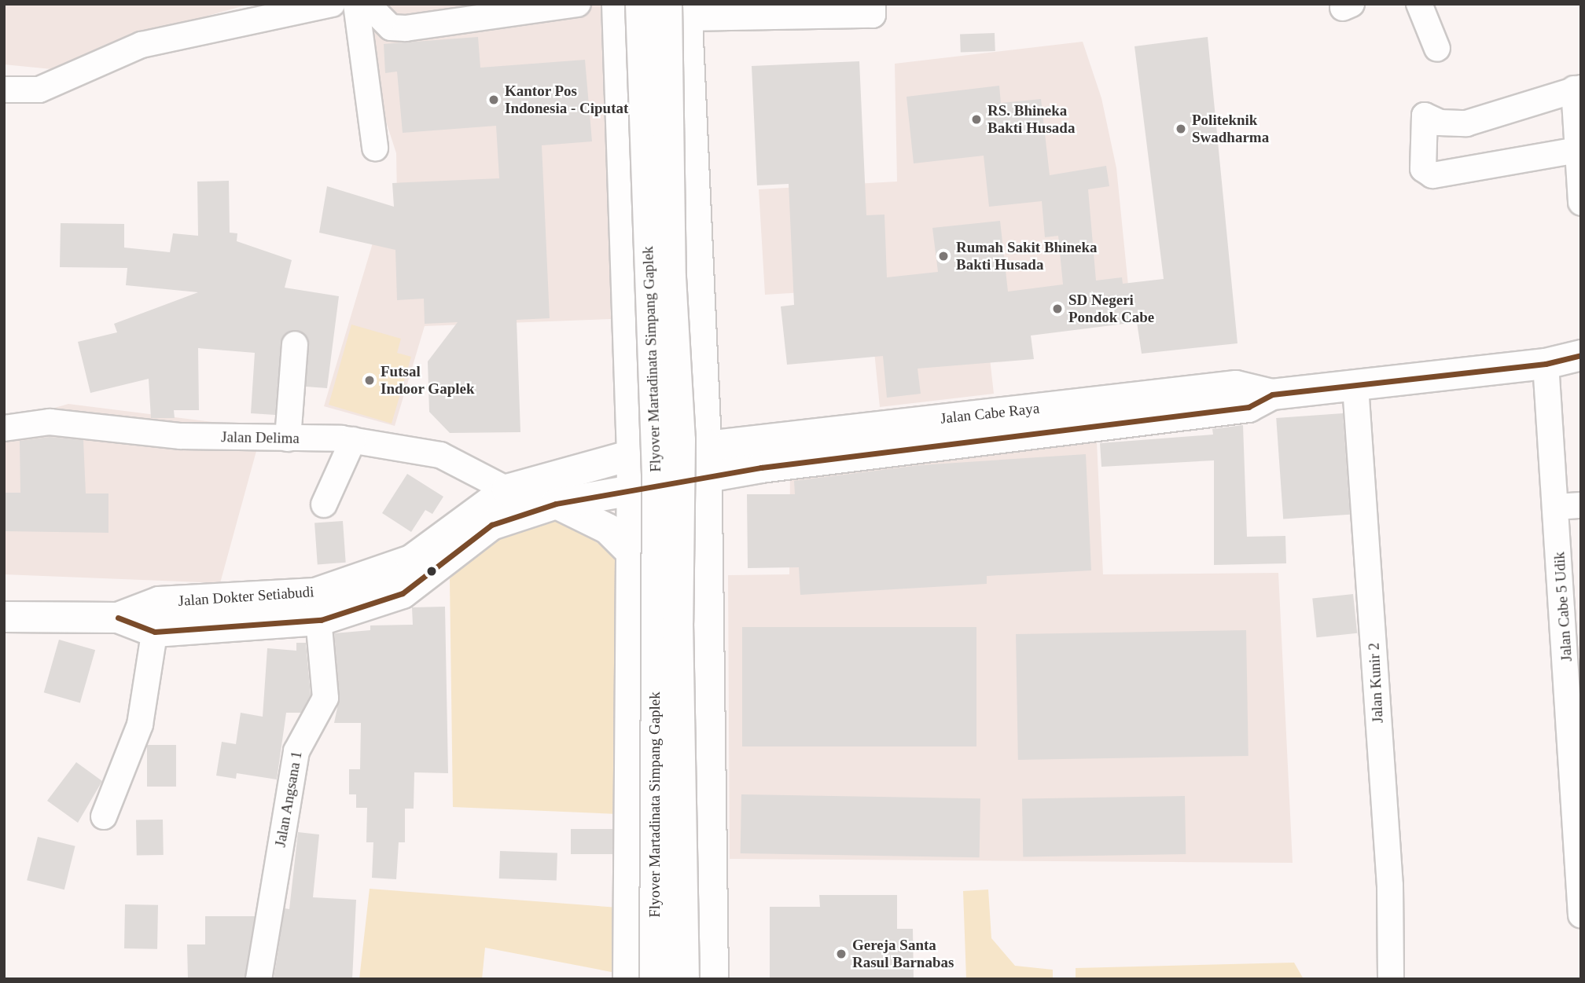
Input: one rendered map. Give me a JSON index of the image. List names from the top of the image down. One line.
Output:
{"streets":{"main road":["Flyover Martadinata Simpang Gaplek","Jalan Cabe Raya","Jalan Dokter Setiabudi"],"street":["Jalan Delima","Jalan Cabe 5 Udik","Jalan Kunir 2","Jalan Angsana 1"]},"crossings":[["Jalan Cabe Raya","Jalan Dokter Setiabudi"],["Jalan Cabe Raya","Jalan Cabe 5 Udik"],["Jalan Cabe Raya","Jalan Kunir 2"],["Jalan Delima","Jalan Dokter Setiabudi"],["Jalan Dokter Setiabudi","Jalan Angsana 1"]],"places":["Kantor Pos Indonesia - Ciputat","RS. Bhineka Bakti Husada","Politeknik Swadharma","Rumah Sakit Bhineka Bakti Husada","SD Negeri Pondok Cabe","Futsal Indoor Gaplek","Gereja Santa Rasul Barnabas"]}
